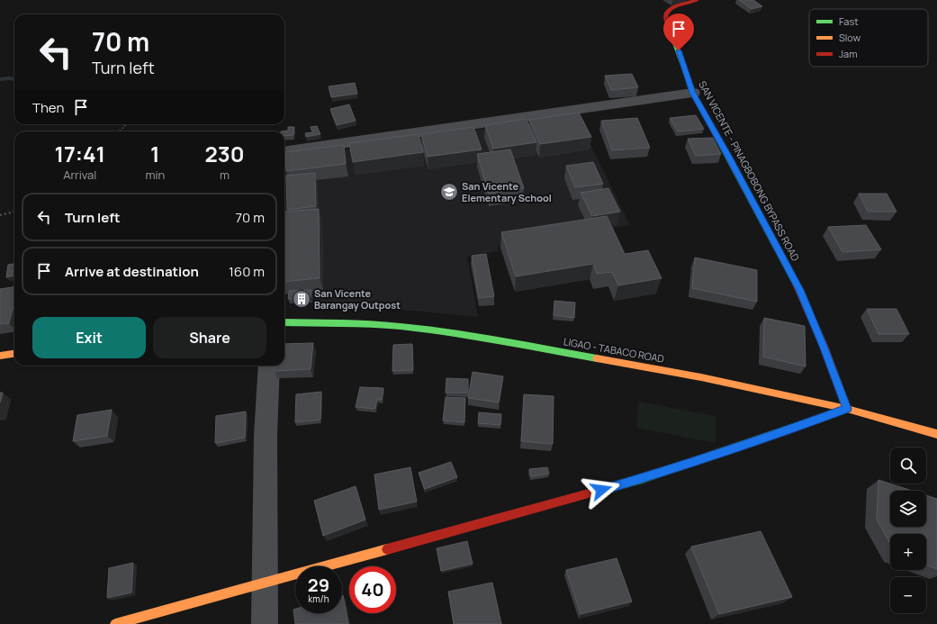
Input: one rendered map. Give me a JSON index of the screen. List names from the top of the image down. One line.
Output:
{"streets":{"street":["SAN VICENTE - PINAGBOBONG BYPASS ROAD","LIGAO - TABACO ROAD"]},"crossings":[["SAN VICENTE - PINAGBOBONG BYPASS ROAD","LIGAO - TABACO ROAD"]],"places":{"school or university":["San Vicente Elementary School"],"building":["San Vicente Barangay Outpost"]},"legend":["Fast","Slow","Jam"],"page":{"turn":["70 m","Turn left"],"then":"Then","eta":["17:41","Arrival","1","min","230","m"],"list":[{"name":"Turn left","value":"70 m"},{"name":"Arrive at destination","value":"160 m"}],"buttons":["Exit","Share"],"map_buttons":["+","−"],"speed":"29 km/h","limit":"40"}}
